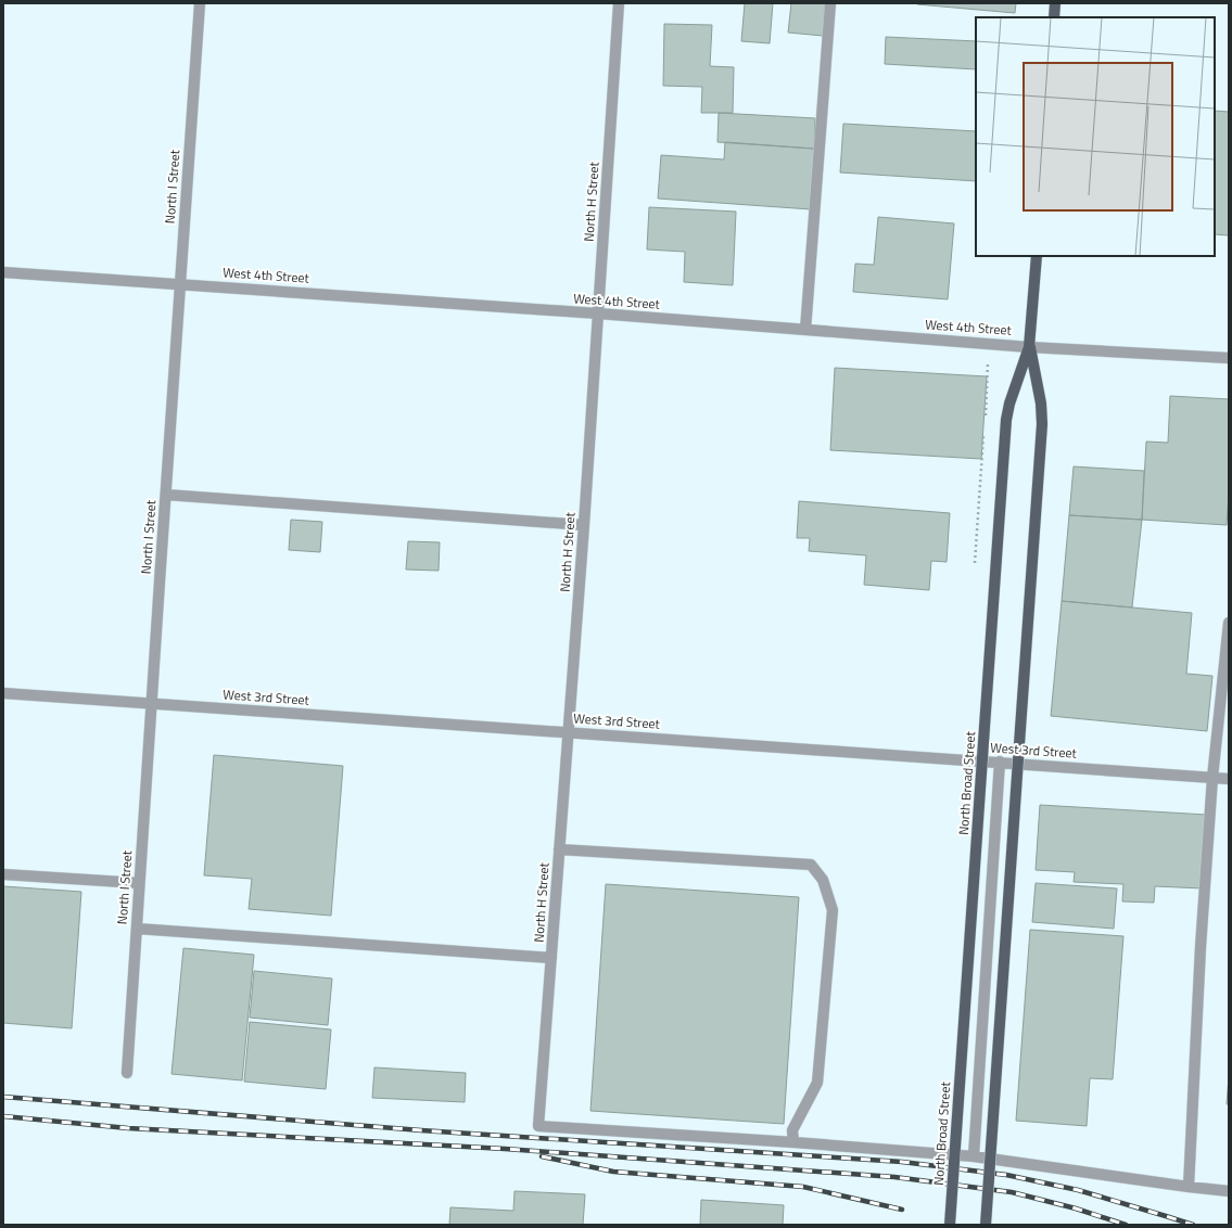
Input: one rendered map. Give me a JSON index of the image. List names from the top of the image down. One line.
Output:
{"streets":{"main road":["North Broad Street"],"street":["North I Street","North H Street","West 4th Street","West 3rd Street"]},"crossings":[["North I Street","West 4th Street"],["North I Street","West 3rd Street"],["North H Street","West 4th Street"],["North H Street","West 3rd Street"],["West 4th Street","North Broad Street"]]}
